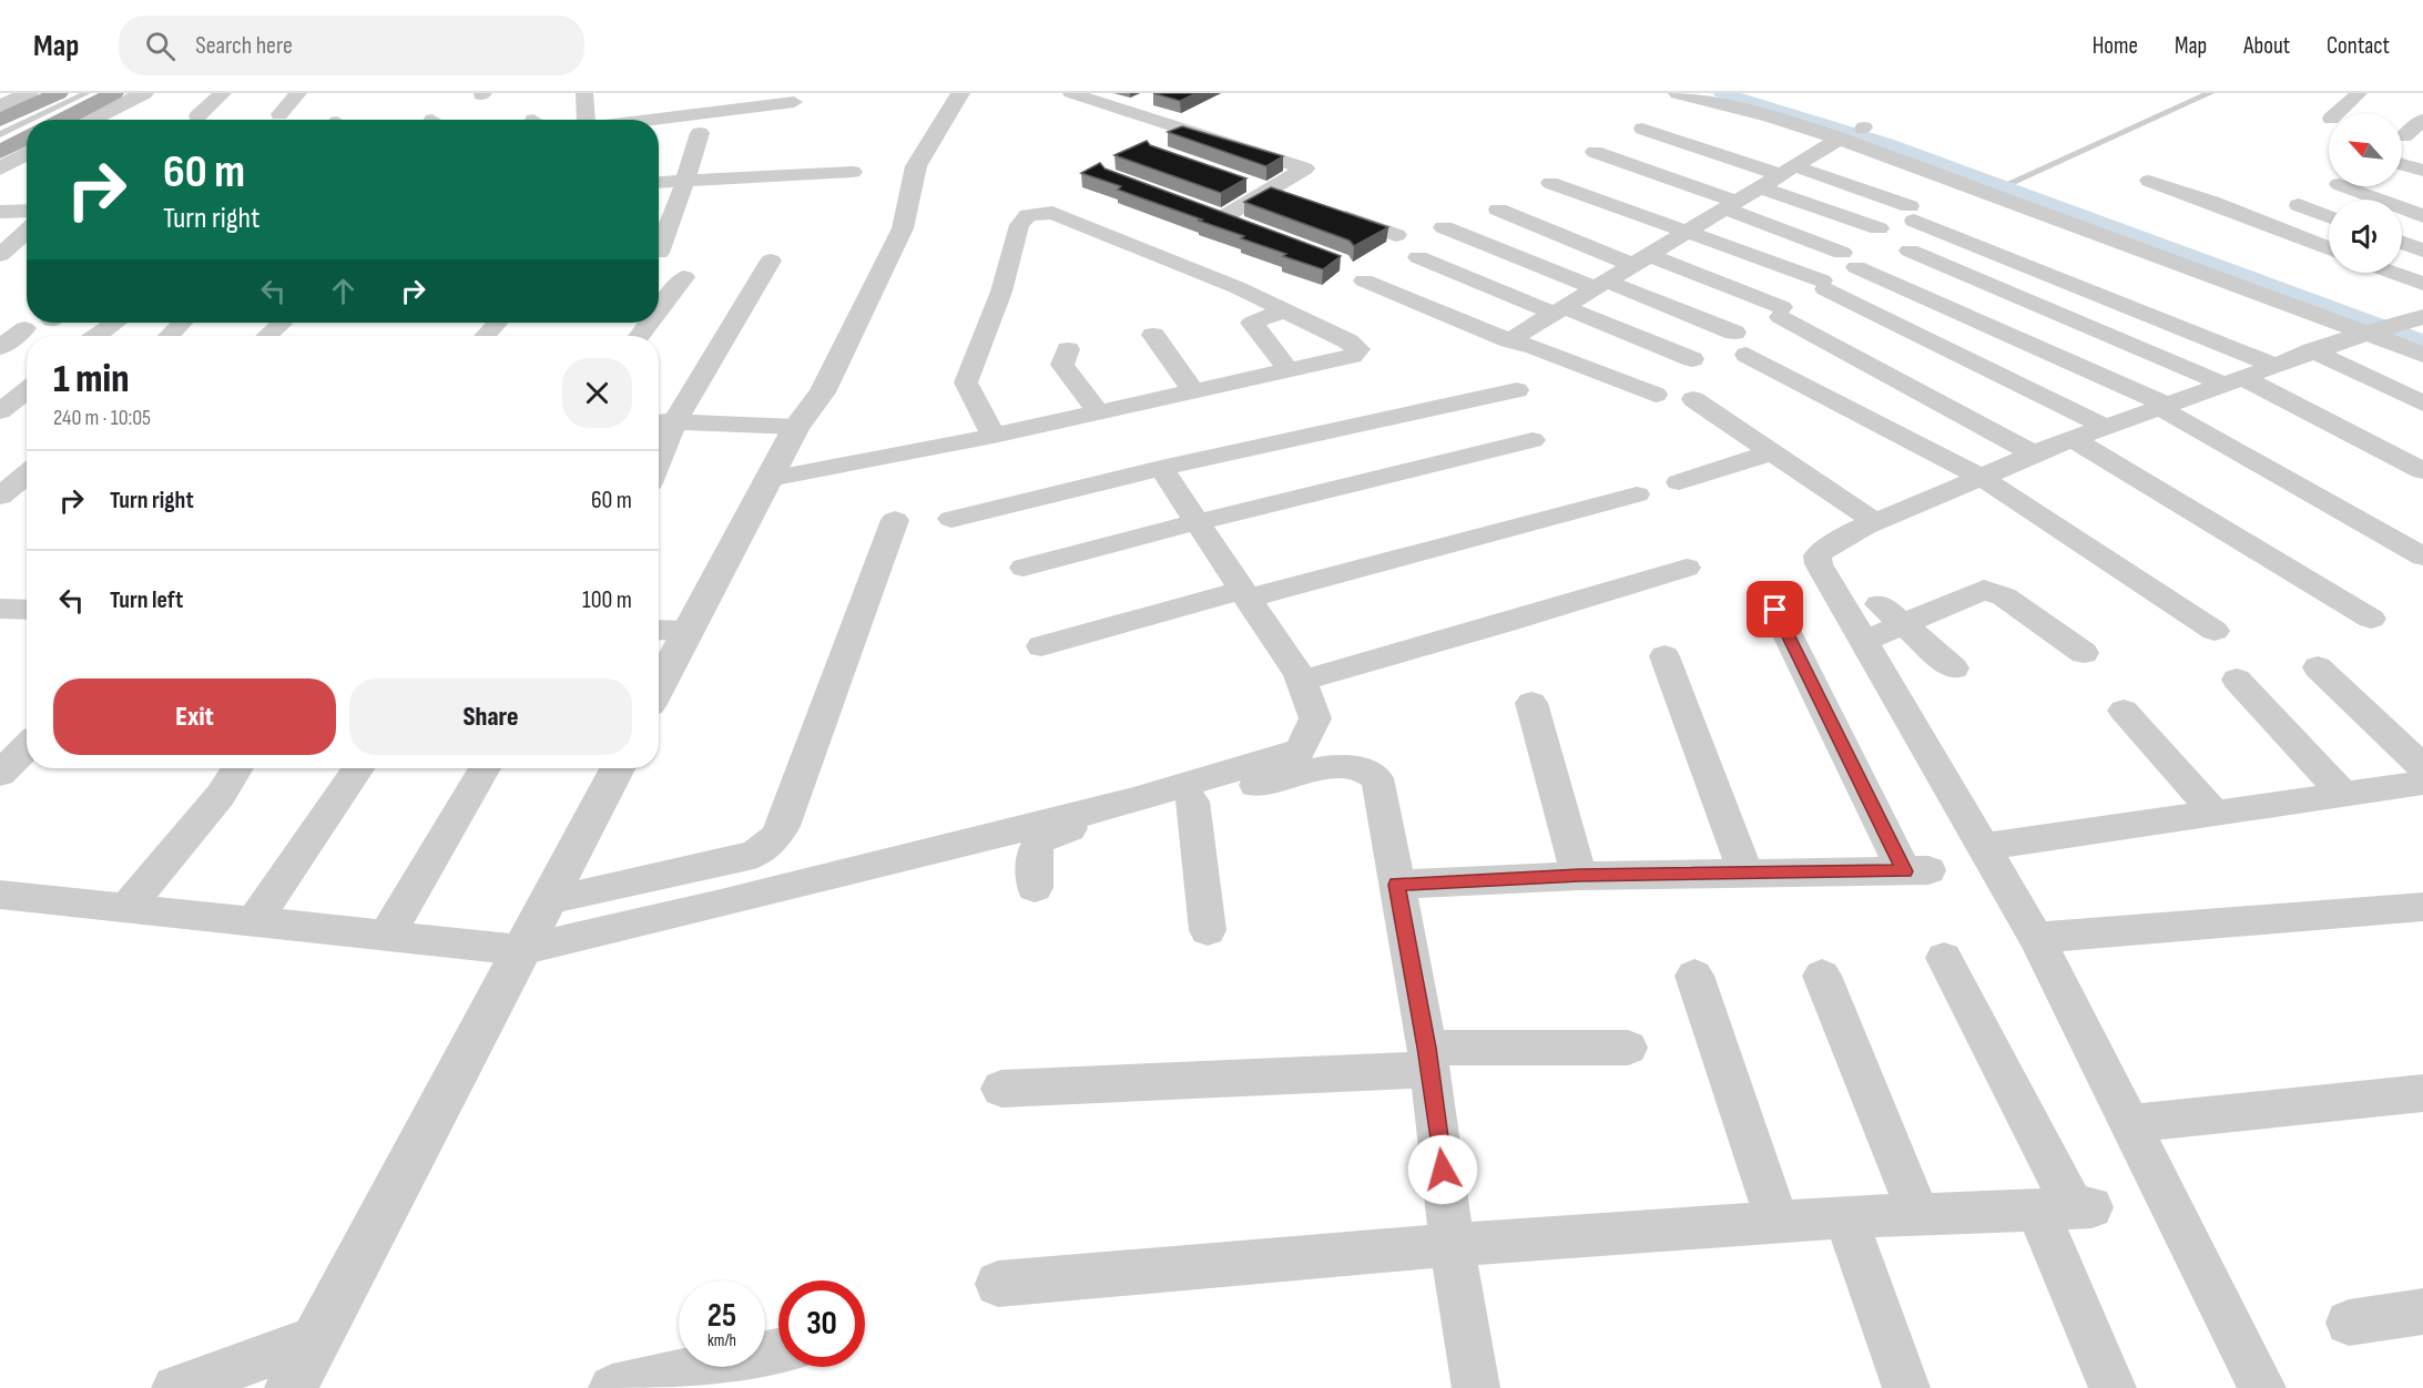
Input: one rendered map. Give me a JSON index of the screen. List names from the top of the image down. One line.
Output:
{"north":"top left","page":{"header":"Map","search":"Search here","nav":["Home","Map","About","Contact"],"turn":["60 m","Turn right"],"heading":["1 min","240 m · 10:05"],"list":[{"name":"Turn right","value":"60 m"},{"name":"Turn left","value":"100 m"}],"buttons":["Exit","Share"],"speed":"25 km/h","limit":"30"}}
